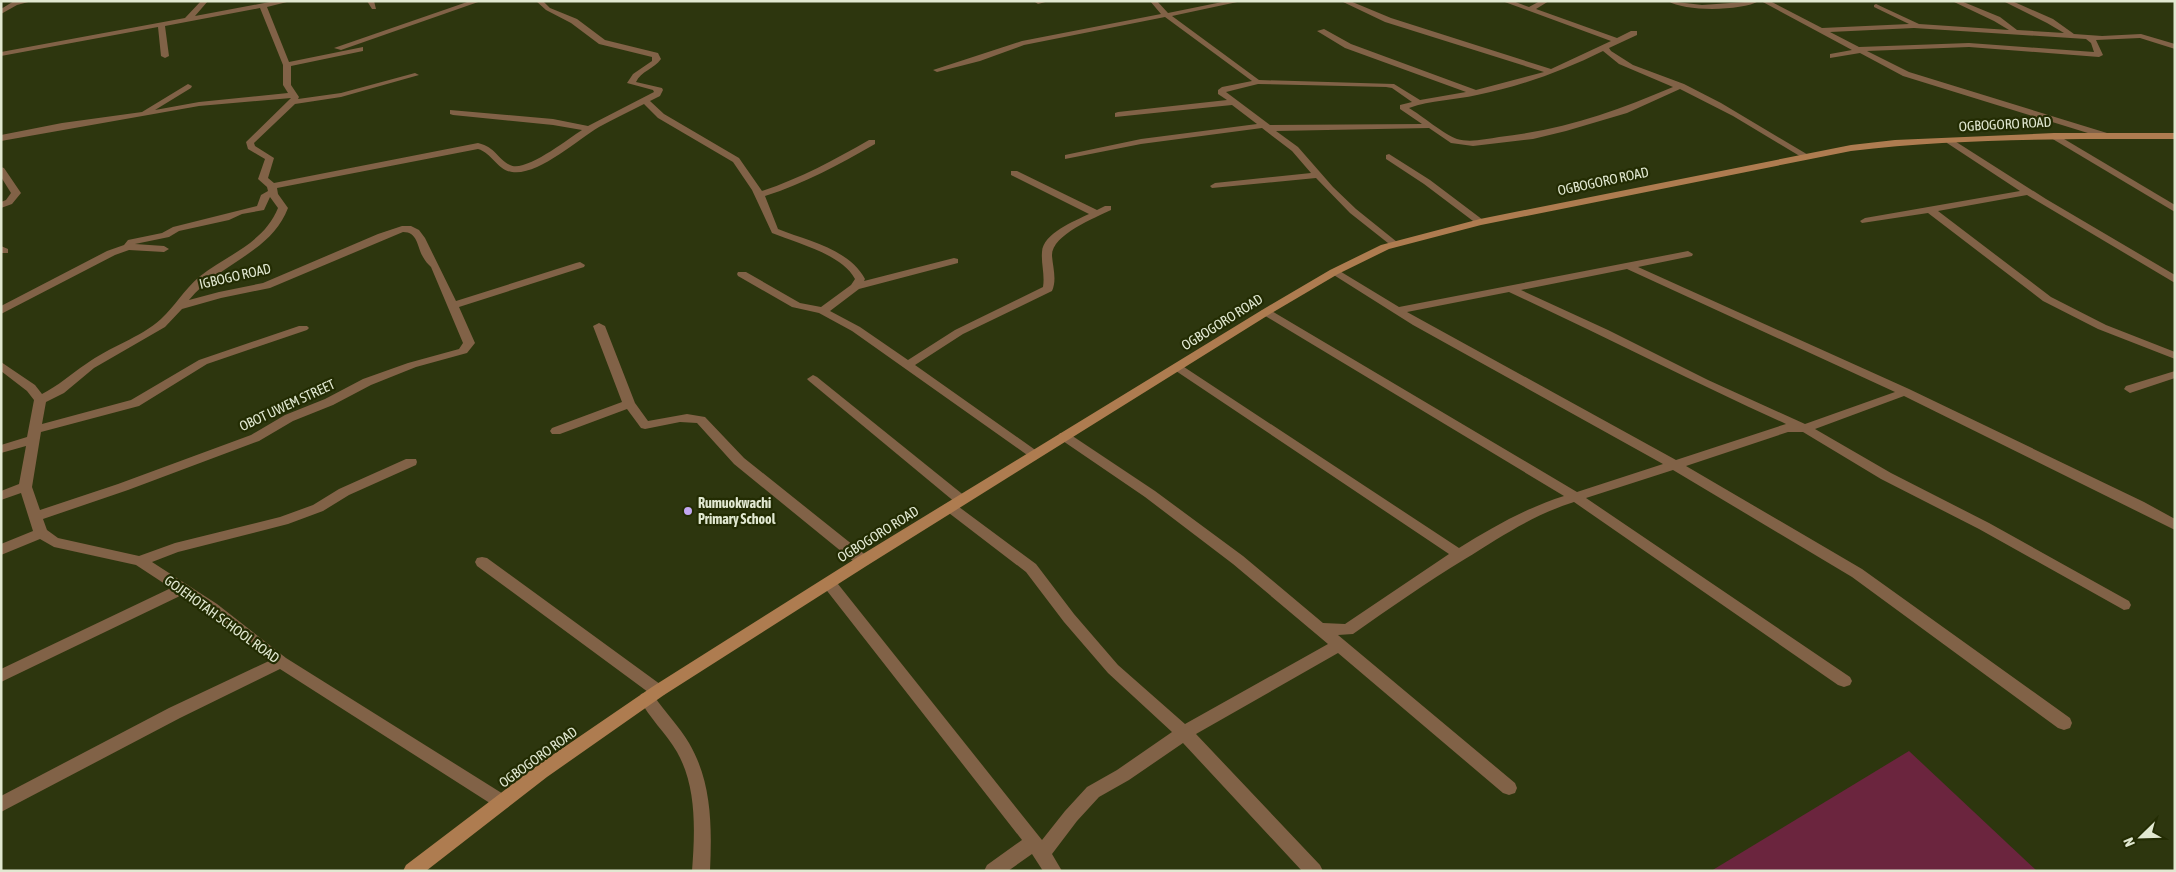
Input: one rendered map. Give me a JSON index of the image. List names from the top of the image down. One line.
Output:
{"streets":{"street":["OGBOGORO ROAD","IGBOGO ROAD","OBOT UWEM STREET","GOJEHOTAH SCHOOL ROAD"]},"crossings":[["OGBOGORO ROAD","GOJEHOTAH SCHOOL ROAD"],["IGBOGO ROAD","OBOT UWEM STREET"]],"places":["Rumuokwachi Primary School"],"north":"bottom left"}
